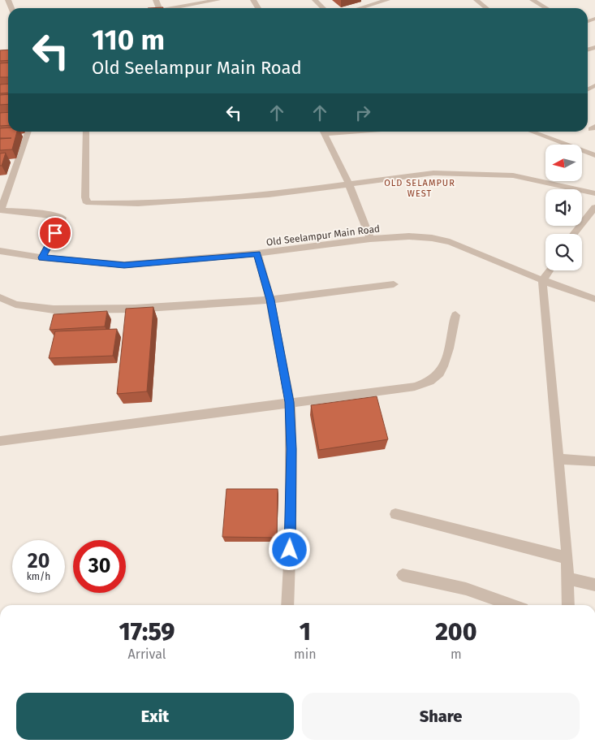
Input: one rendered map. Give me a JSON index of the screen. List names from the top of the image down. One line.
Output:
{"streets":{"street":["Old Seelampur Main Road"]},"districts":["OLD SELAMPUR WEST"],"north":"left","page":{"turn":["110 m","Old Seelampur Main Road"],"speed":"20 km/h","limit":"30","eta":["17:59","Arrival","1","min","200","m"],"buttons":["Exit","Share"]}}
